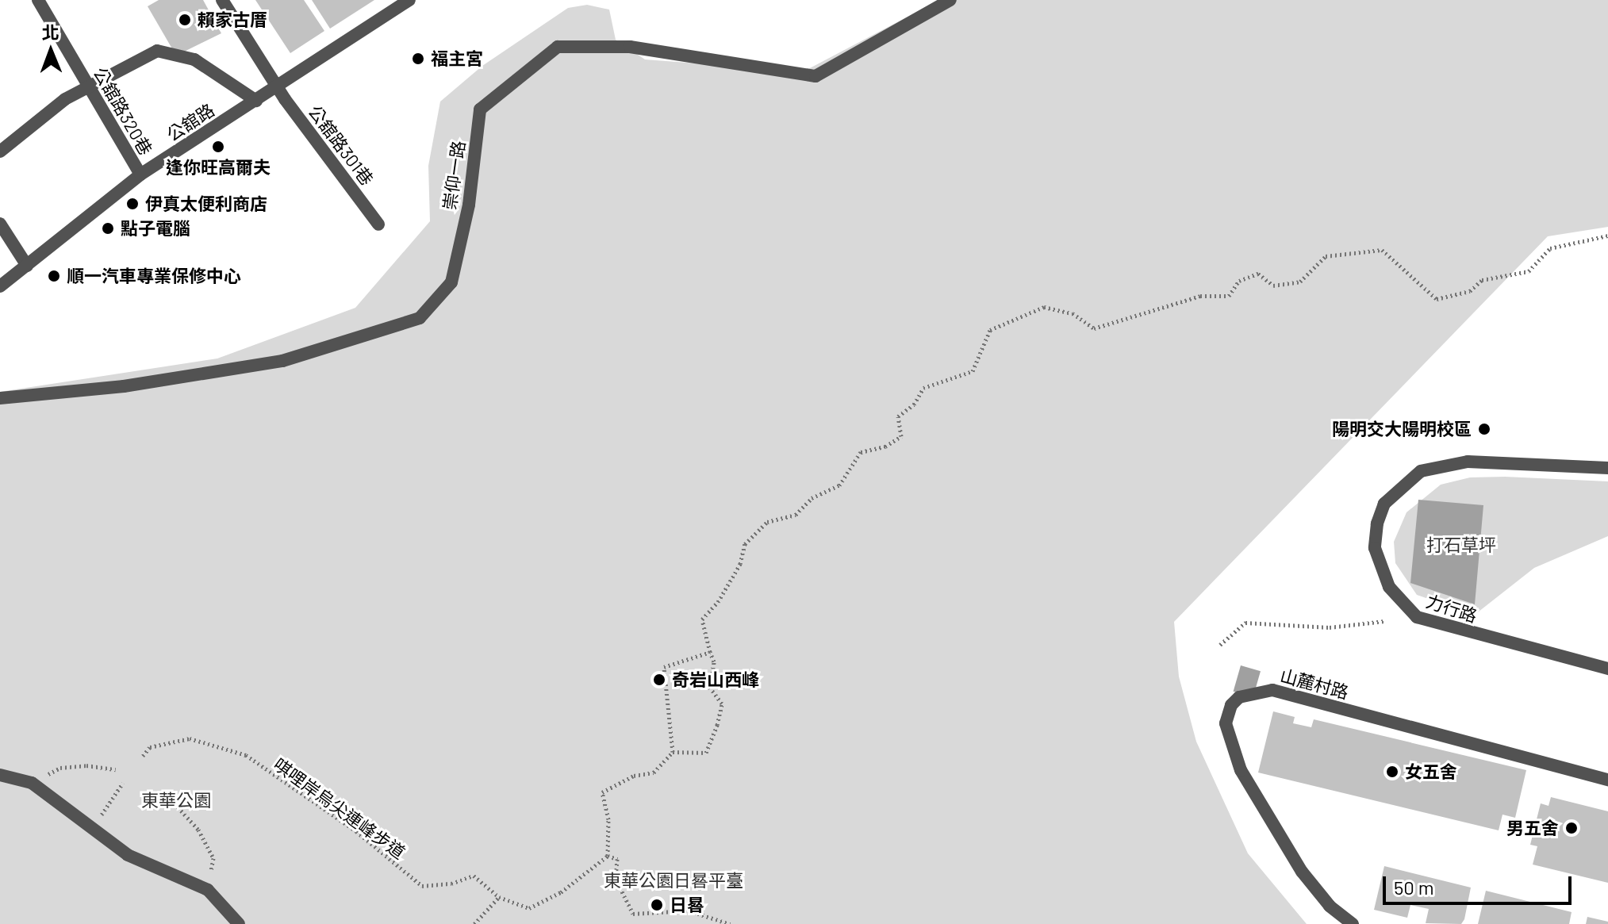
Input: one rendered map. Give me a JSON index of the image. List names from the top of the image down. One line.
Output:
{"streets":{"street":["公舘路320巷","公舘路","公舘路301巷","崇仰一路","力行路","山麓村路"],"path":["唭哩岸烏尖連峰步道"]},"crossings":[["公舘路320巷","公舘路"],["公舘路","公舘路301巷"]],"parks":["打石草坪","東華公園","東華公園日晷平臺"],"places":["賴家古厝","福主宮","逢你旺高爾夫","伊真太便利商店","點子電腦","順一汽車專業保修中心","陽明交大陽明校區","奇岩山西峰","女五舍","男五舍","日晷"],"scale_bar":"50 m","north":"top"}
